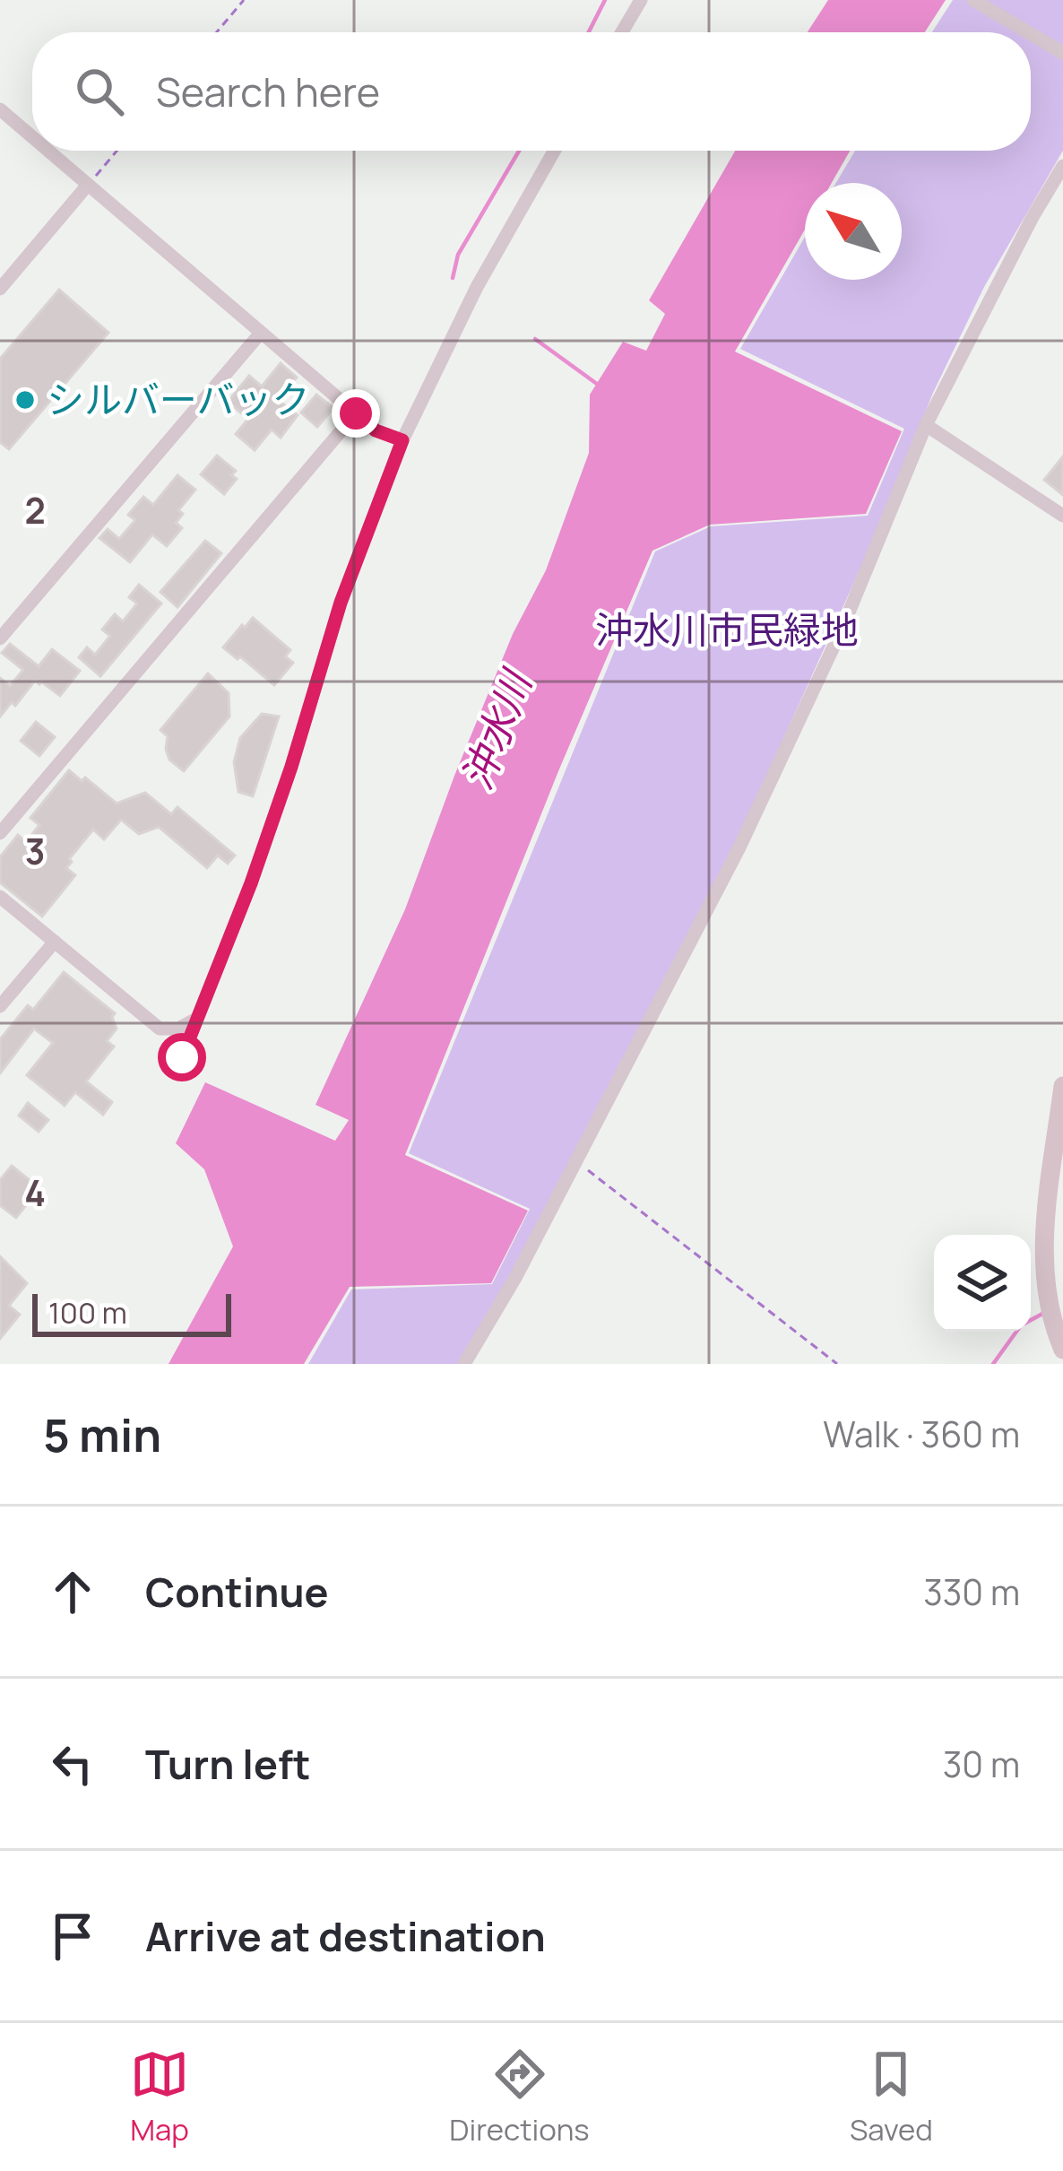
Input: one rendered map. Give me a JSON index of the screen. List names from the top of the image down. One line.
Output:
{"water":["沖水川"],"parks":["沖水川市民緑地"],"places":["シルバーバック"],"scale_bar":"100 m","north":"top left","page":{"search":"Search here","scale":"100 m","heading":["5 min","Walk · 360 m"],"list":[["Continue","330 m"],["Turn left","30 m"],"Arrive at destination"],"nav":["Map","Directions","Saved"]},"grid":{"rows":["2","3","4"]}}
